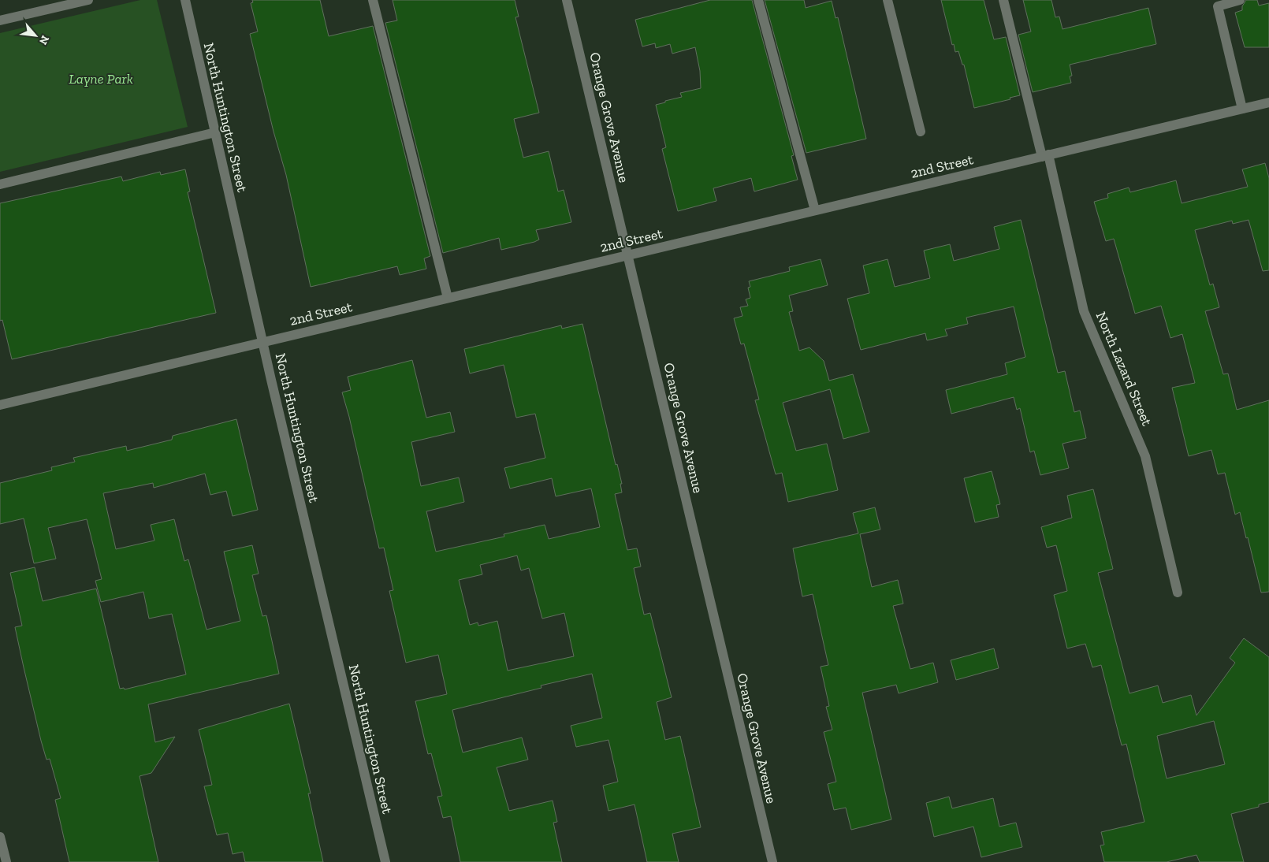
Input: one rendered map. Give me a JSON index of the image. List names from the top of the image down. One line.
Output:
{"streets":{"street":["North Huntington Street","Orange Grove Avenue","2nd Street","North Lazard Street"]},"crossings":[["North Huntington Street","2nd Street"],["Orange Grove Avenue","2nd Street"],["2nd Street","North Lazard Street"]],"parks":["Layne Park"],"north":"bottom right"}
